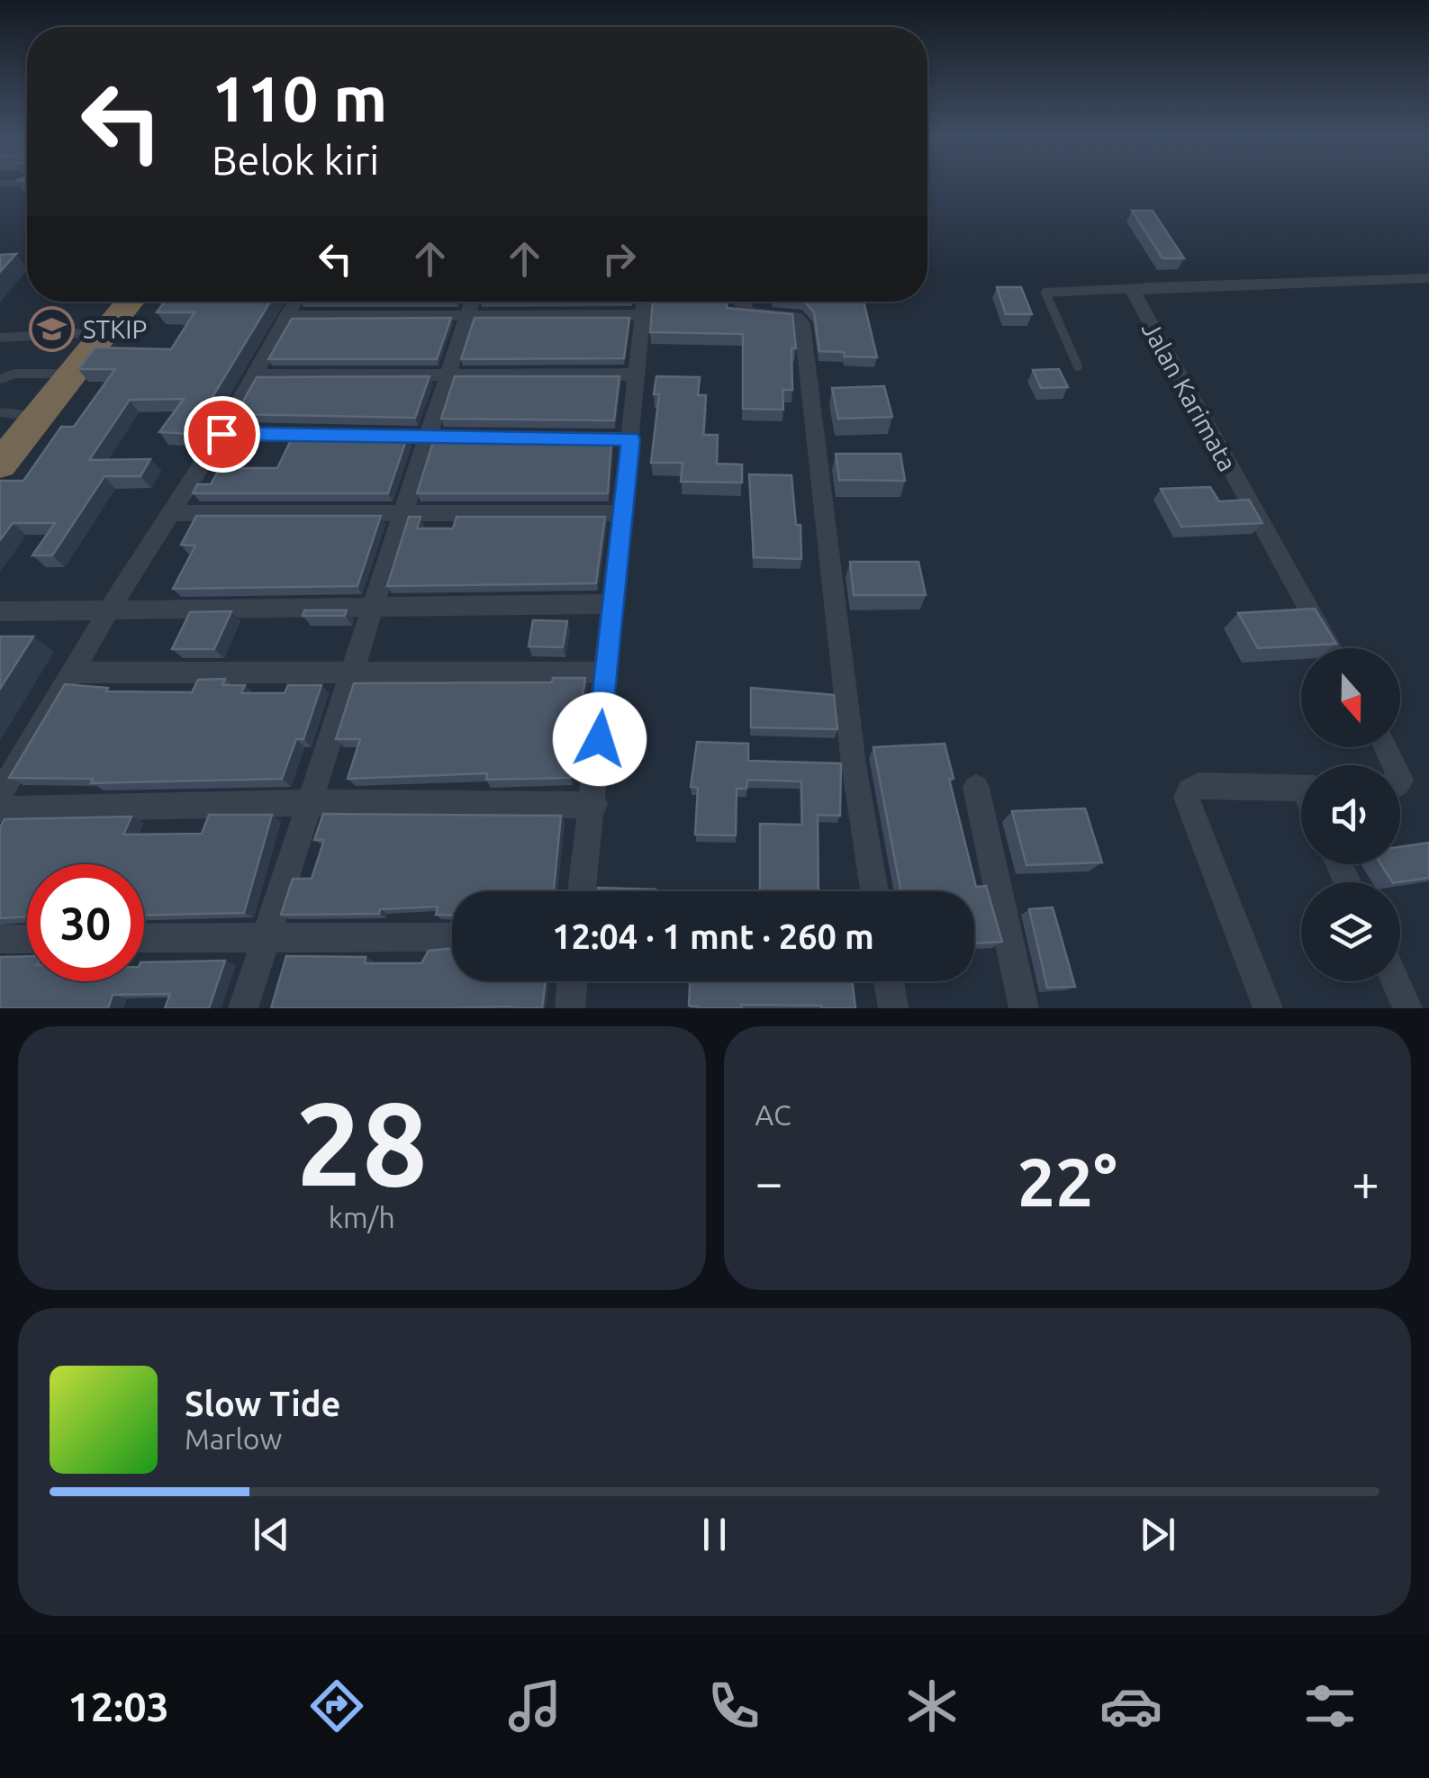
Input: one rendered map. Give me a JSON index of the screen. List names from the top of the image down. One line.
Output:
{"streets":{"street":["Jalan Karimata"]},"places":{"school or university":["STKIP"]},"north":"bottom","page":{"turn":["110 m","Belok kiri"],"limit":"30","trip":"12:04 · 1 mnt · 260 m","tile":[["28","km/h"],"AC"],"heat":["−","22°","+"],"song":["Slow Tide","Marlow"],"tabs":"12:03"}}
